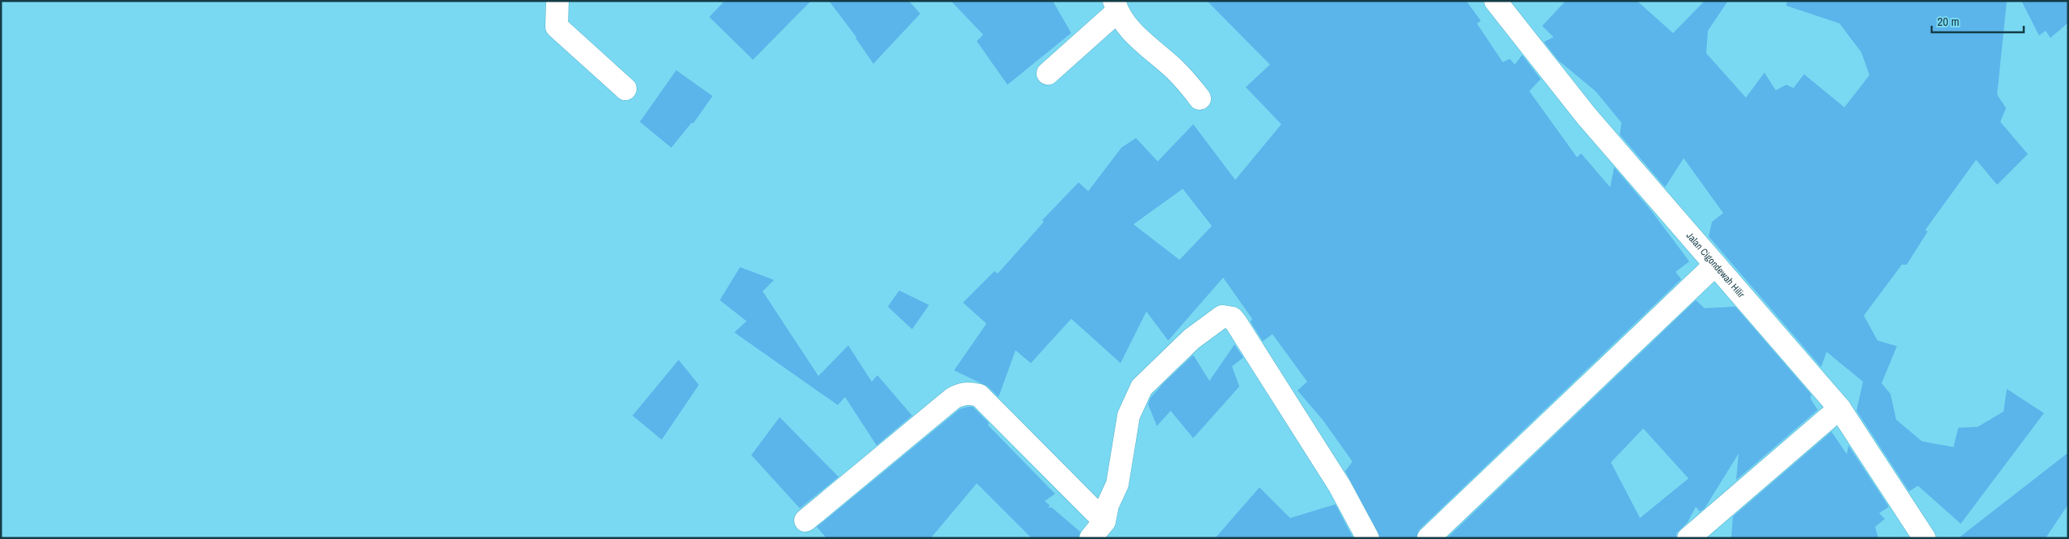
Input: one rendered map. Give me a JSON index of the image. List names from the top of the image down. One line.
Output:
{"streets":{"street":["Jalan Cigondewah Hilir"]},"scale_bar":"20 m"}
